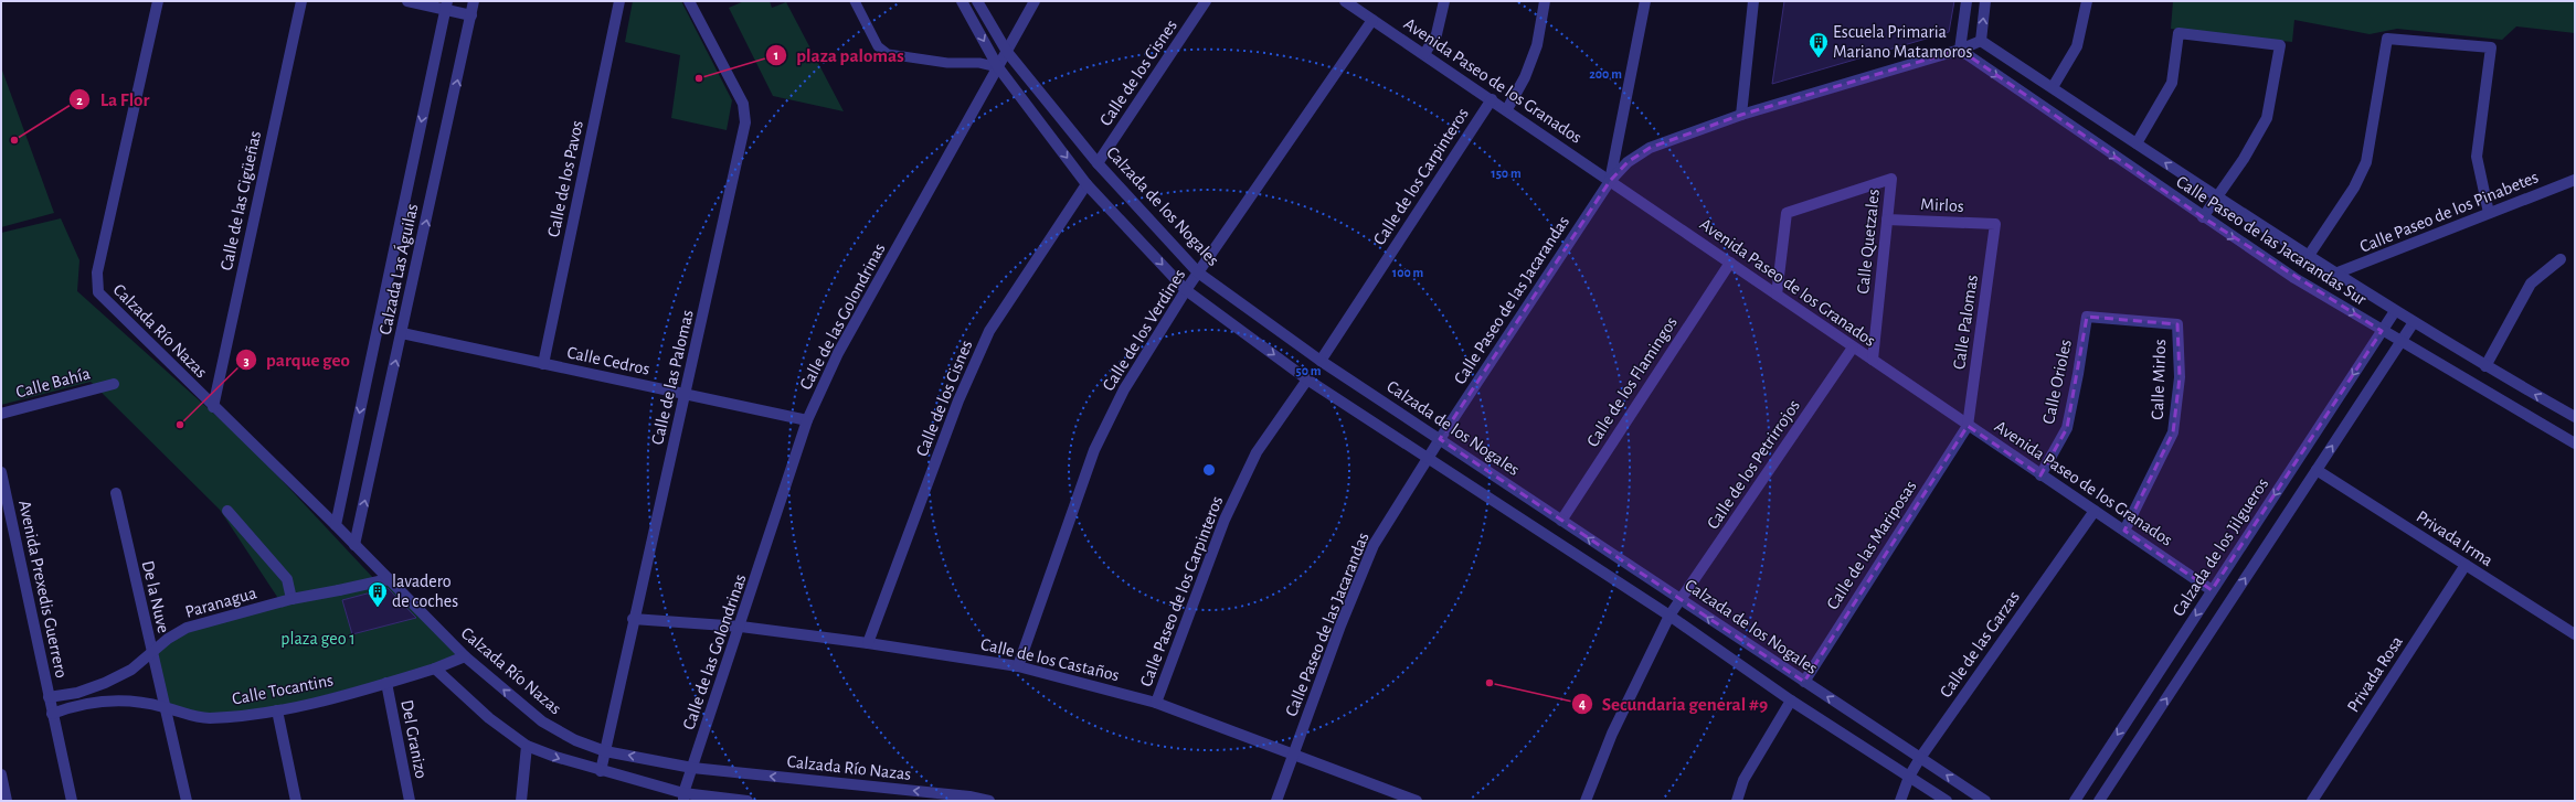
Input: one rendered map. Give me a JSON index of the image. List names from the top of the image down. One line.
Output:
{"streets":{"street":["Calle de los Cisnes","Avenida Paseo de los Granados","Calle de los Carpinteros","Calle de los Pavos","Calle de las Cigüeñas","Mirlos","Calzada de los Nogales","Calle Paseo de los Pinabetes","Calle Paseo de las Jacarandas Sur","Calle Quetzales","Calzada Las Águilas","Calle Paseo de las Jacarandas","Calle de las Golondrinas","Calle Palomas","Calle de los Verdines","Calzada Río Nazas","Calle Cedros","Calle de las Palomas","Calle Mirlos","Calle de los Flamingos","Calle Orioles","Calle Bahía","Calle de los Petrirrojos","Privada Irma","Calle de las Mariposas","Calzada de los Jilgueros","Avenida Prexedis Guerrero","Calle Paseo de los Carpinteros","De la Nuve","Paranagua","Calle de las Garzas","Calle de los Castaños","Privada Rosa","Calle Tocantins","Del Granizo"]},"crossings":[["Calle de los Cisnes","Calzada de los Nogales"],["Calle de los Cisnes","Calle de los Castaños"],["Avenida Paseo de los Granados","Calle de los Carpinteros"],["Avenida Paseo de los Granados","Calle Quetzales"],["Avenida Paseo de los Granados","Calle Paseo de las Jacarandas"],["Avenida Paseo de los Granados","Calle Palomas"],["Avenida Paseo de los Granados","Calle de los Verdines"],["Avenida Paseo de los Granados","Calle Mirlos"],["Avenida Paseo de los Granados","Calle de los Flamingos"],["Avenida Paseo de los Granados","Calle Orioles"],["Avenida Paseo de los Granados","Calle de los Petrirrojos"],["Avenida Paseo de los Granados","Calle de las Mariposas"],["Avenida Paseo de los Granados","Calzada de los Jilgueros"],["Avenida Paseo de los Granados","Calle de las Garzas"],["Calle de los Carpinteros","Calzada de los Nogales"],["Calle de los Pavos","Calle Cedros"],["Calle de las Cigüeñas","Calzada Río Nazas"],["Mirlos","Calle Quetzales"],["Mirlos","Calle Palomas"],["Calzada de los Nogales","Calle Paseo de las Jacarandas"],["Calzada de los Nogales","Calle de las Golondrinas"],["Calzada de los Nogales","Calle de los Verdines"],["Calzada de los Nogales","Calle de los Flamingos"],["Calzada de los Nogales","Calle de los Petrirrojos"],["Calzada de los Nogales","Calle de las Mariposas"],["Calzada de los Nogales","Calle Paseo de los Carpinteros"],["Calzada de los Nogales","Calle de las Garzas"],["Calle Paseo de los Pinabetes","Calle Paseo de las Jacarandas Sur"],["Calle Paseo de las Jacarandas Sur","Calle Paseo de las Jacarandas"],["Calle Paseo de las Jacarandas Sur","Calzada de los Jilgueros"],["Calzada Las Águilas","Calzada Río Nazas"],["Calzada Las Águilas","Calle Cedros"],["Calle Paseo de las Jacarandas","Calle de los Castaños"],["Calle de las Golondrinas","Calzada Río Nazas"],["Calle de las Golondrinas","Calle Cedros"],["Calle de las Golondrinas","Calle de los Castaños"],["Calle Palomas","Calle de las Mariposas"],["Calle de los Verdines","Calle de los Castaños"],["Calzada Río Nazas","Calle de las Palomas"],["Calzada Río Nazas","Paranagua"],["Calzada Río Nazas","Calle Tocantins"],["Calle Cedros","Calle de las Palomas"],["Calle de las Palomas","Calle de los Castaños"],["Calle Mirlos","Calle Orioles"],["Privada Irma","Privada Rosa"],["Avenida Prexedis Guerrero","Paranagua"],["Avenida Prexedis Guerrero","Calle Tocantins"],["Calle Paseo de los Carpinteros","Calle de los Castaños"],["De la Nuve","Paranagua"],["De la Nuve","Calle Tocantins"],["Calle Tocantins","Del Granizo"]],"parks":["plaza geo 1"],"places":{"building":["Escuela Primaria Mariano Matamoros","lavadero de coches"],"other":["plaza palomas","La Flor","parque geo","Secundaria general #9"]},"rings":["200 m","150 m","100 m","50 m"]}
